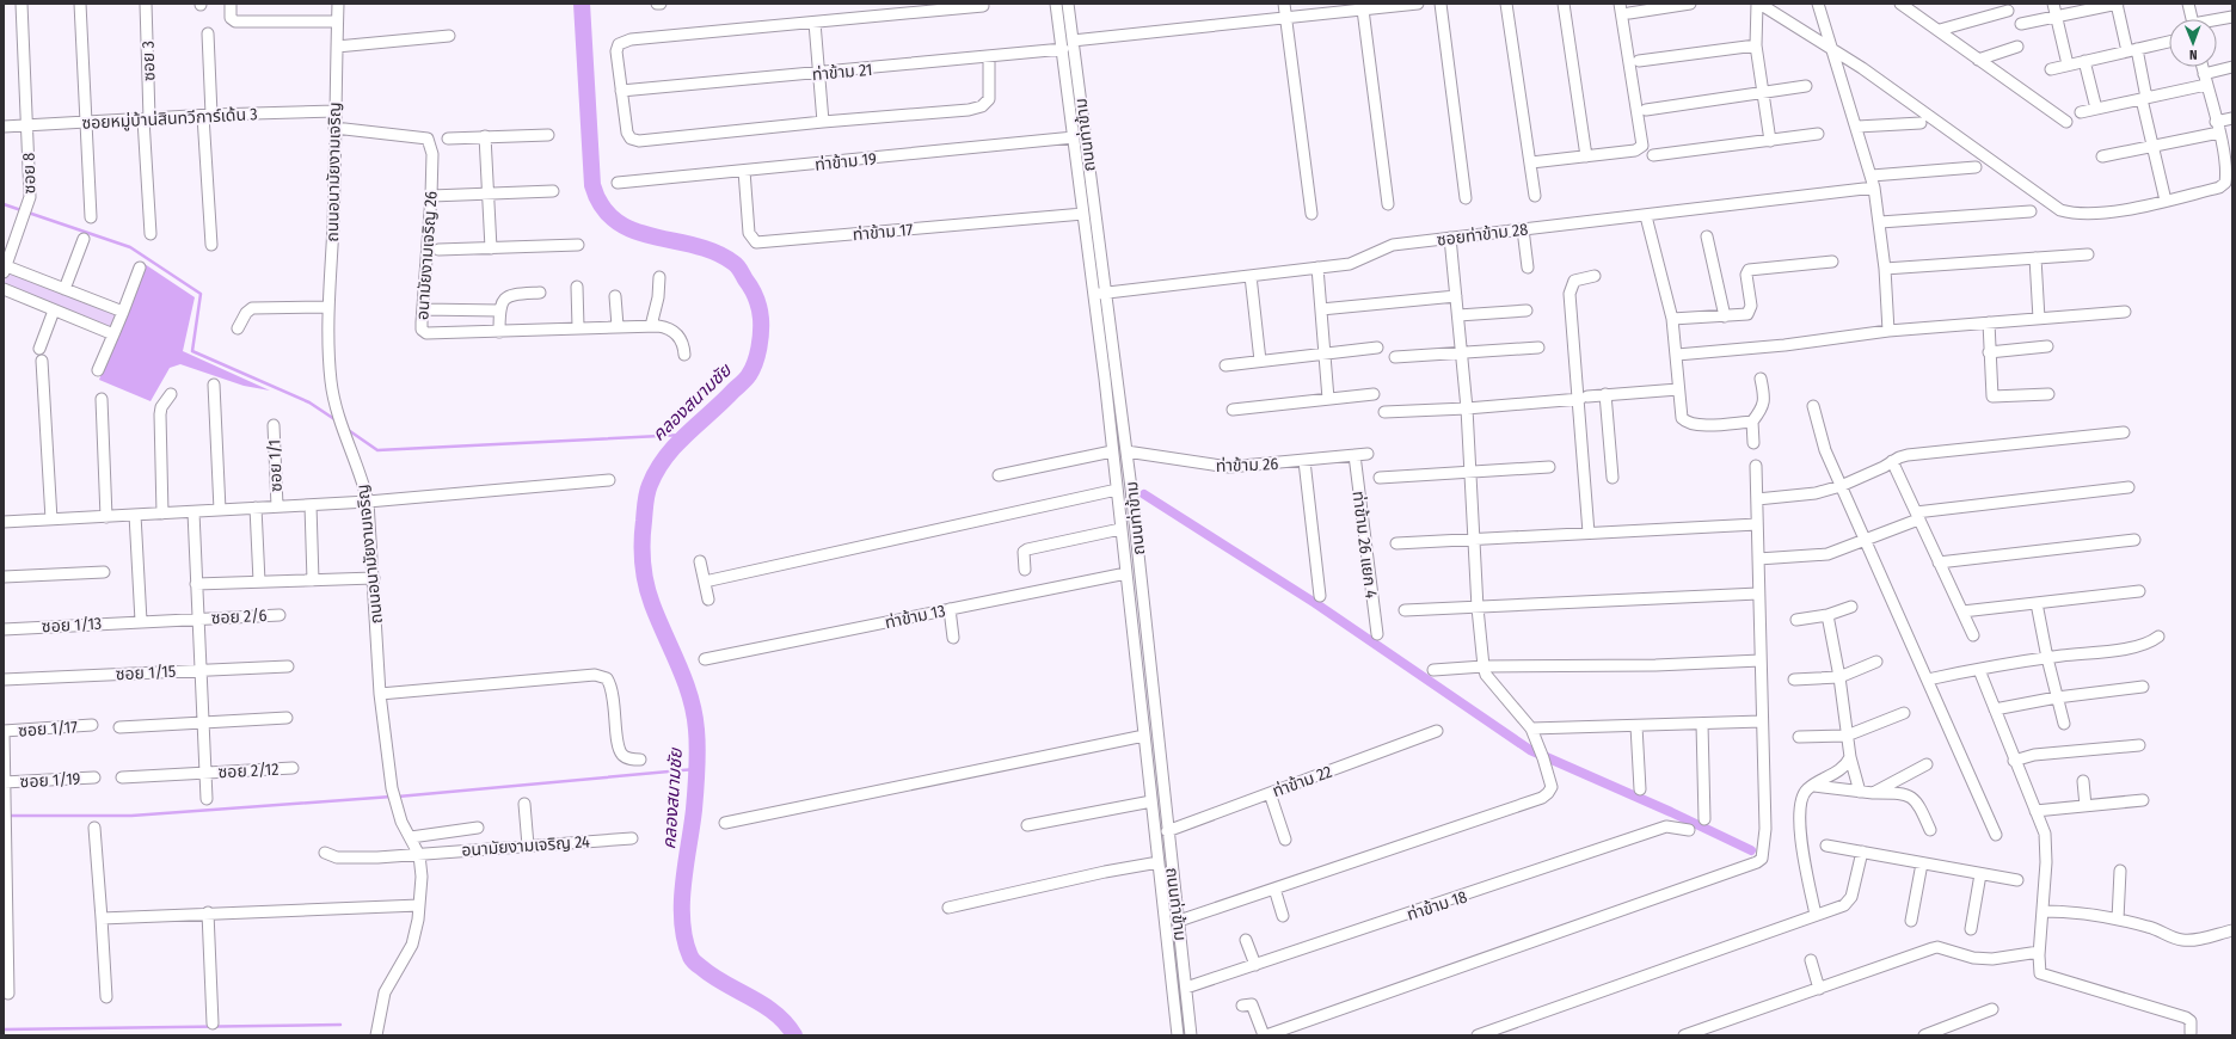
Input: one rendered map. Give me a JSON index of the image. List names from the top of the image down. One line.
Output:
{"streets":{"street":["ซอย 3","ท่าข้าม 21","ซอยหมู่บ้าน่สินทวีการ์เด้น 3","ถนนท่าข้าม","ท่าข้าม 19","ถนนอนามัยงามเจริญ","ซอย 8","ท่าข้าม 17","ซอยท่าข้าม 28","อนามัยงามเจริญ 26","ท่าข้าม 26","ซอย 1/1","ท่าข้าม 26 แยก 4","ซอย 2/6","ท่าข้าม 13","ซอย 1/13","ซอย 1/15","ซอย 1/17","ซอย 2/12","ซอย 1/19","ท่าข้าม 22","อนามัยงามเจริญ 24","ท่าข้าม 18"]},"crossings":[["ซอย 3","ซอยหมู่บ้าน่สินทวีการ์เด้น 3"],["ท่าข้าม 21","ถนนท่าข้าม"],["ซอยหมู่บ้าน่สินทวีการ์เด้น 3","ถนนอนามัยงามเจริญ"],["ซอยหมู่บ้าน่สินทวีการ์เด้น 3","ซอย 8"],["ถนนท่าข้าม","ท่าข้าม 19"],["ถนนท่าข้าม","ท่าข้าม 17"],["ถนนท่าข้าม","ซอยท่าข้าม 28"],["ถนนท่าข้าม","ท่าข้าม 26"],["ถนนท่าข้าม","ท่าข้าม 13"],["ถนนท่าข้าม","ท่าข้าม 22"],["ถนนท่าข้าม","ท่าข้าม 18"],["ท่าข้าม 19","ท่าข้าม 17"],["ถนนอนามัยงามเจริญ","อนามัยงามเจริญ 26"],["ถนนอนามัยงามเจริญ","อนามัยงามเจริญ 24"],["ท่าข้าม 26","ท่าข้าม 26 แยก 4"],["ซอย 2/6","ซอย 1/13"]],"water":["คลองสนามชัย"],"north":"bottom"}
